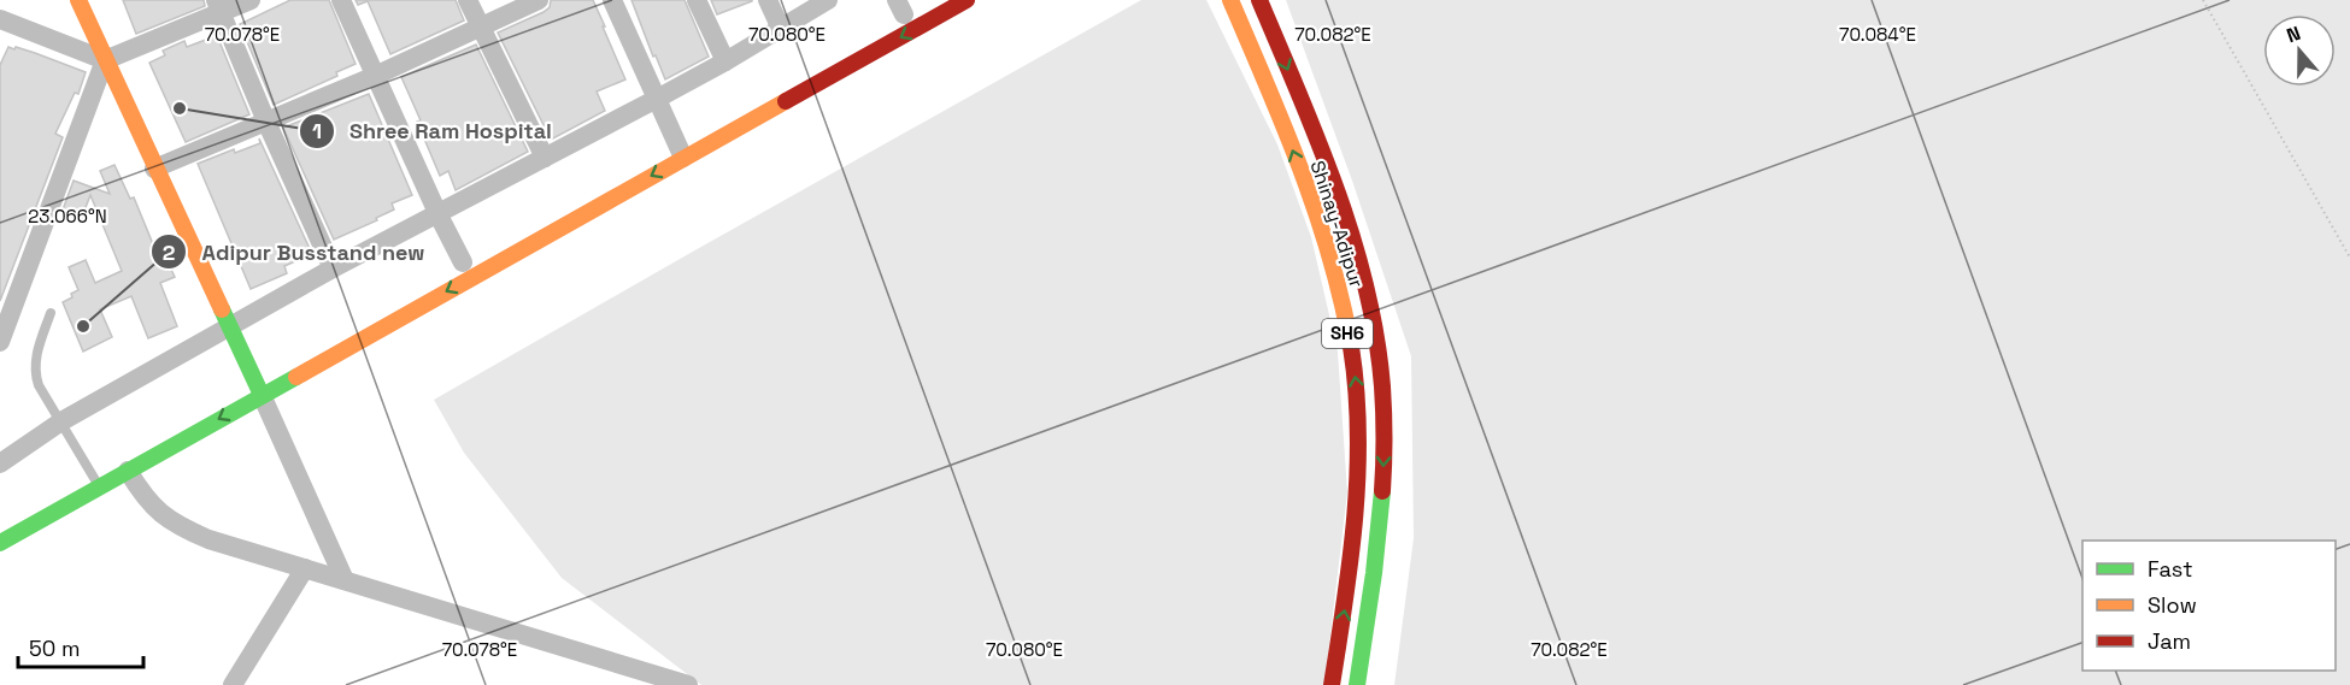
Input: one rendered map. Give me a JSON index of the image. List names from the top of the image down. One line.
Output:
{"streets":{"main road":["Shinay-Adipur","SH6"]},"places":["Shree Ram Hospital","Adipur Busstand new"],"legend":["Fast","Slow","Jam"],"scale_bar":"50 m","north":"top","coordinates":["70.078°E","70.080°E","70.082°E","70.084°E","23.066°N"]}
